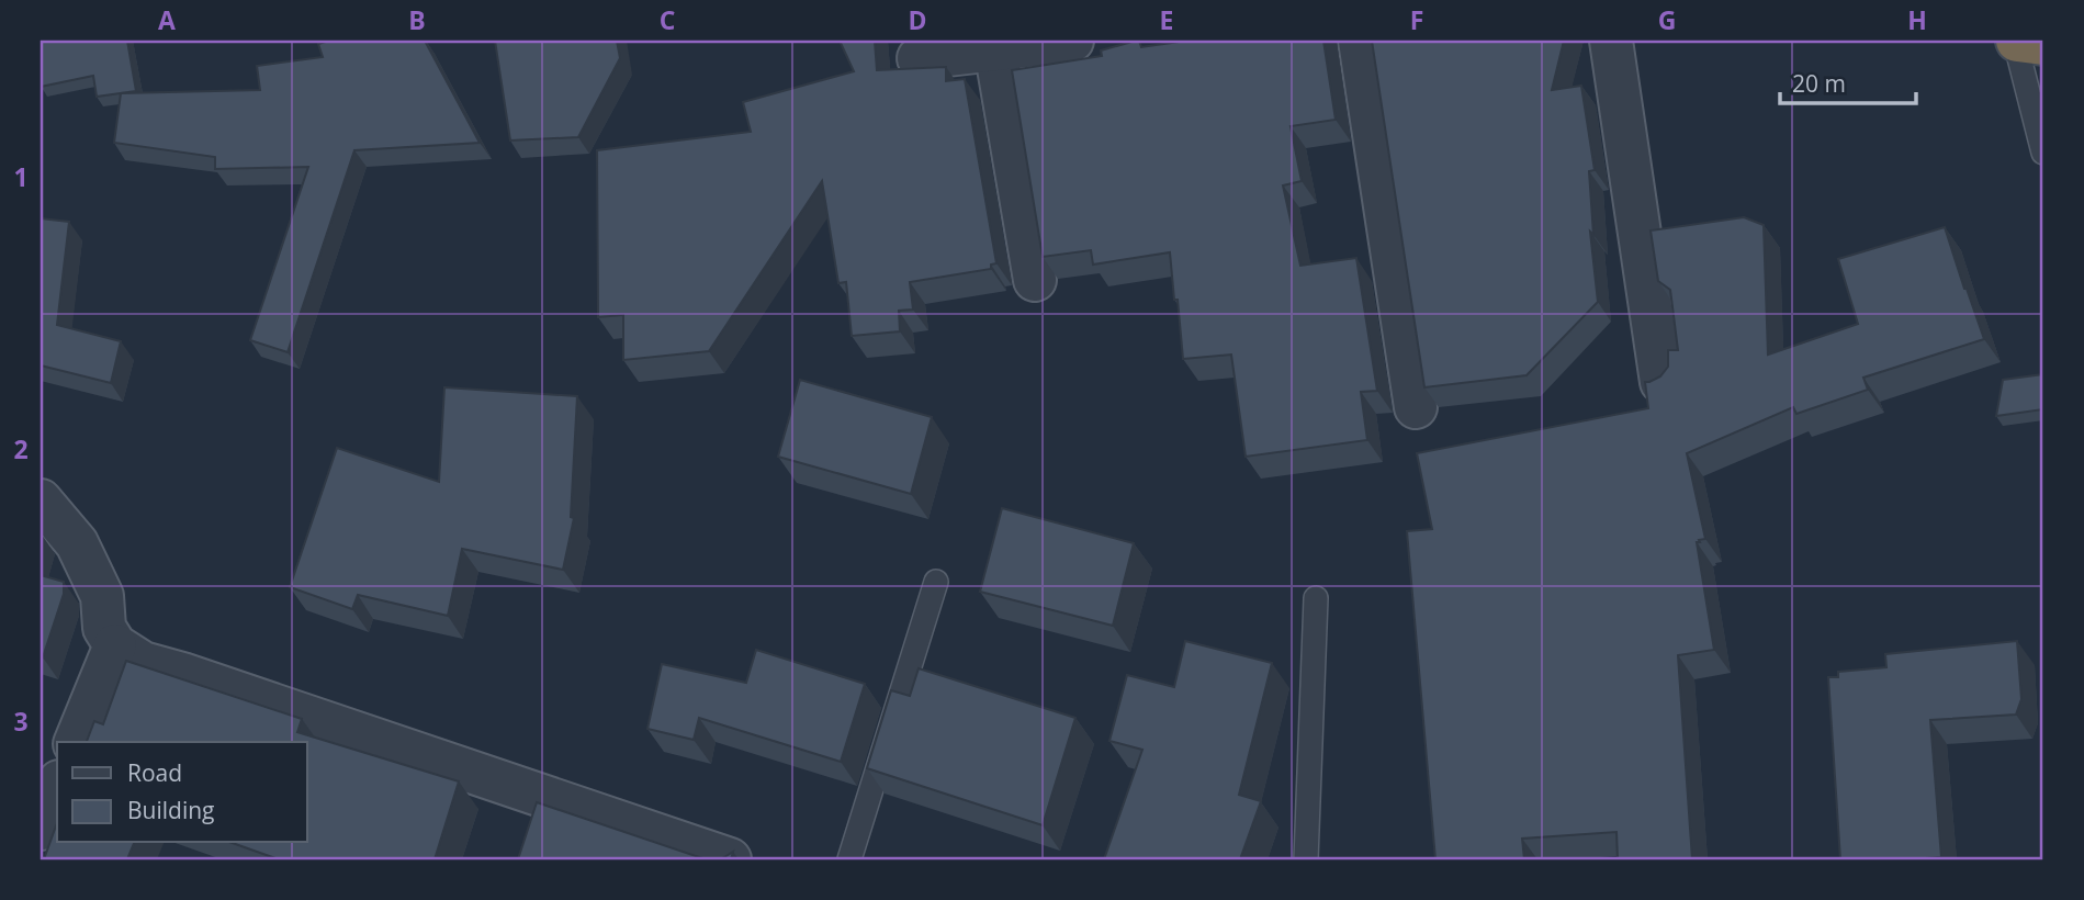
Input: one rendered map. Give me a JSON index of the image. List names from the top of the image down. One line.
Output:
{"legend":["Road","Building"],"scale_bar":"20 m","grid":{"columns":["A","B","C","D","E","F","G","H"],"rows":["1","2","3"]}}
